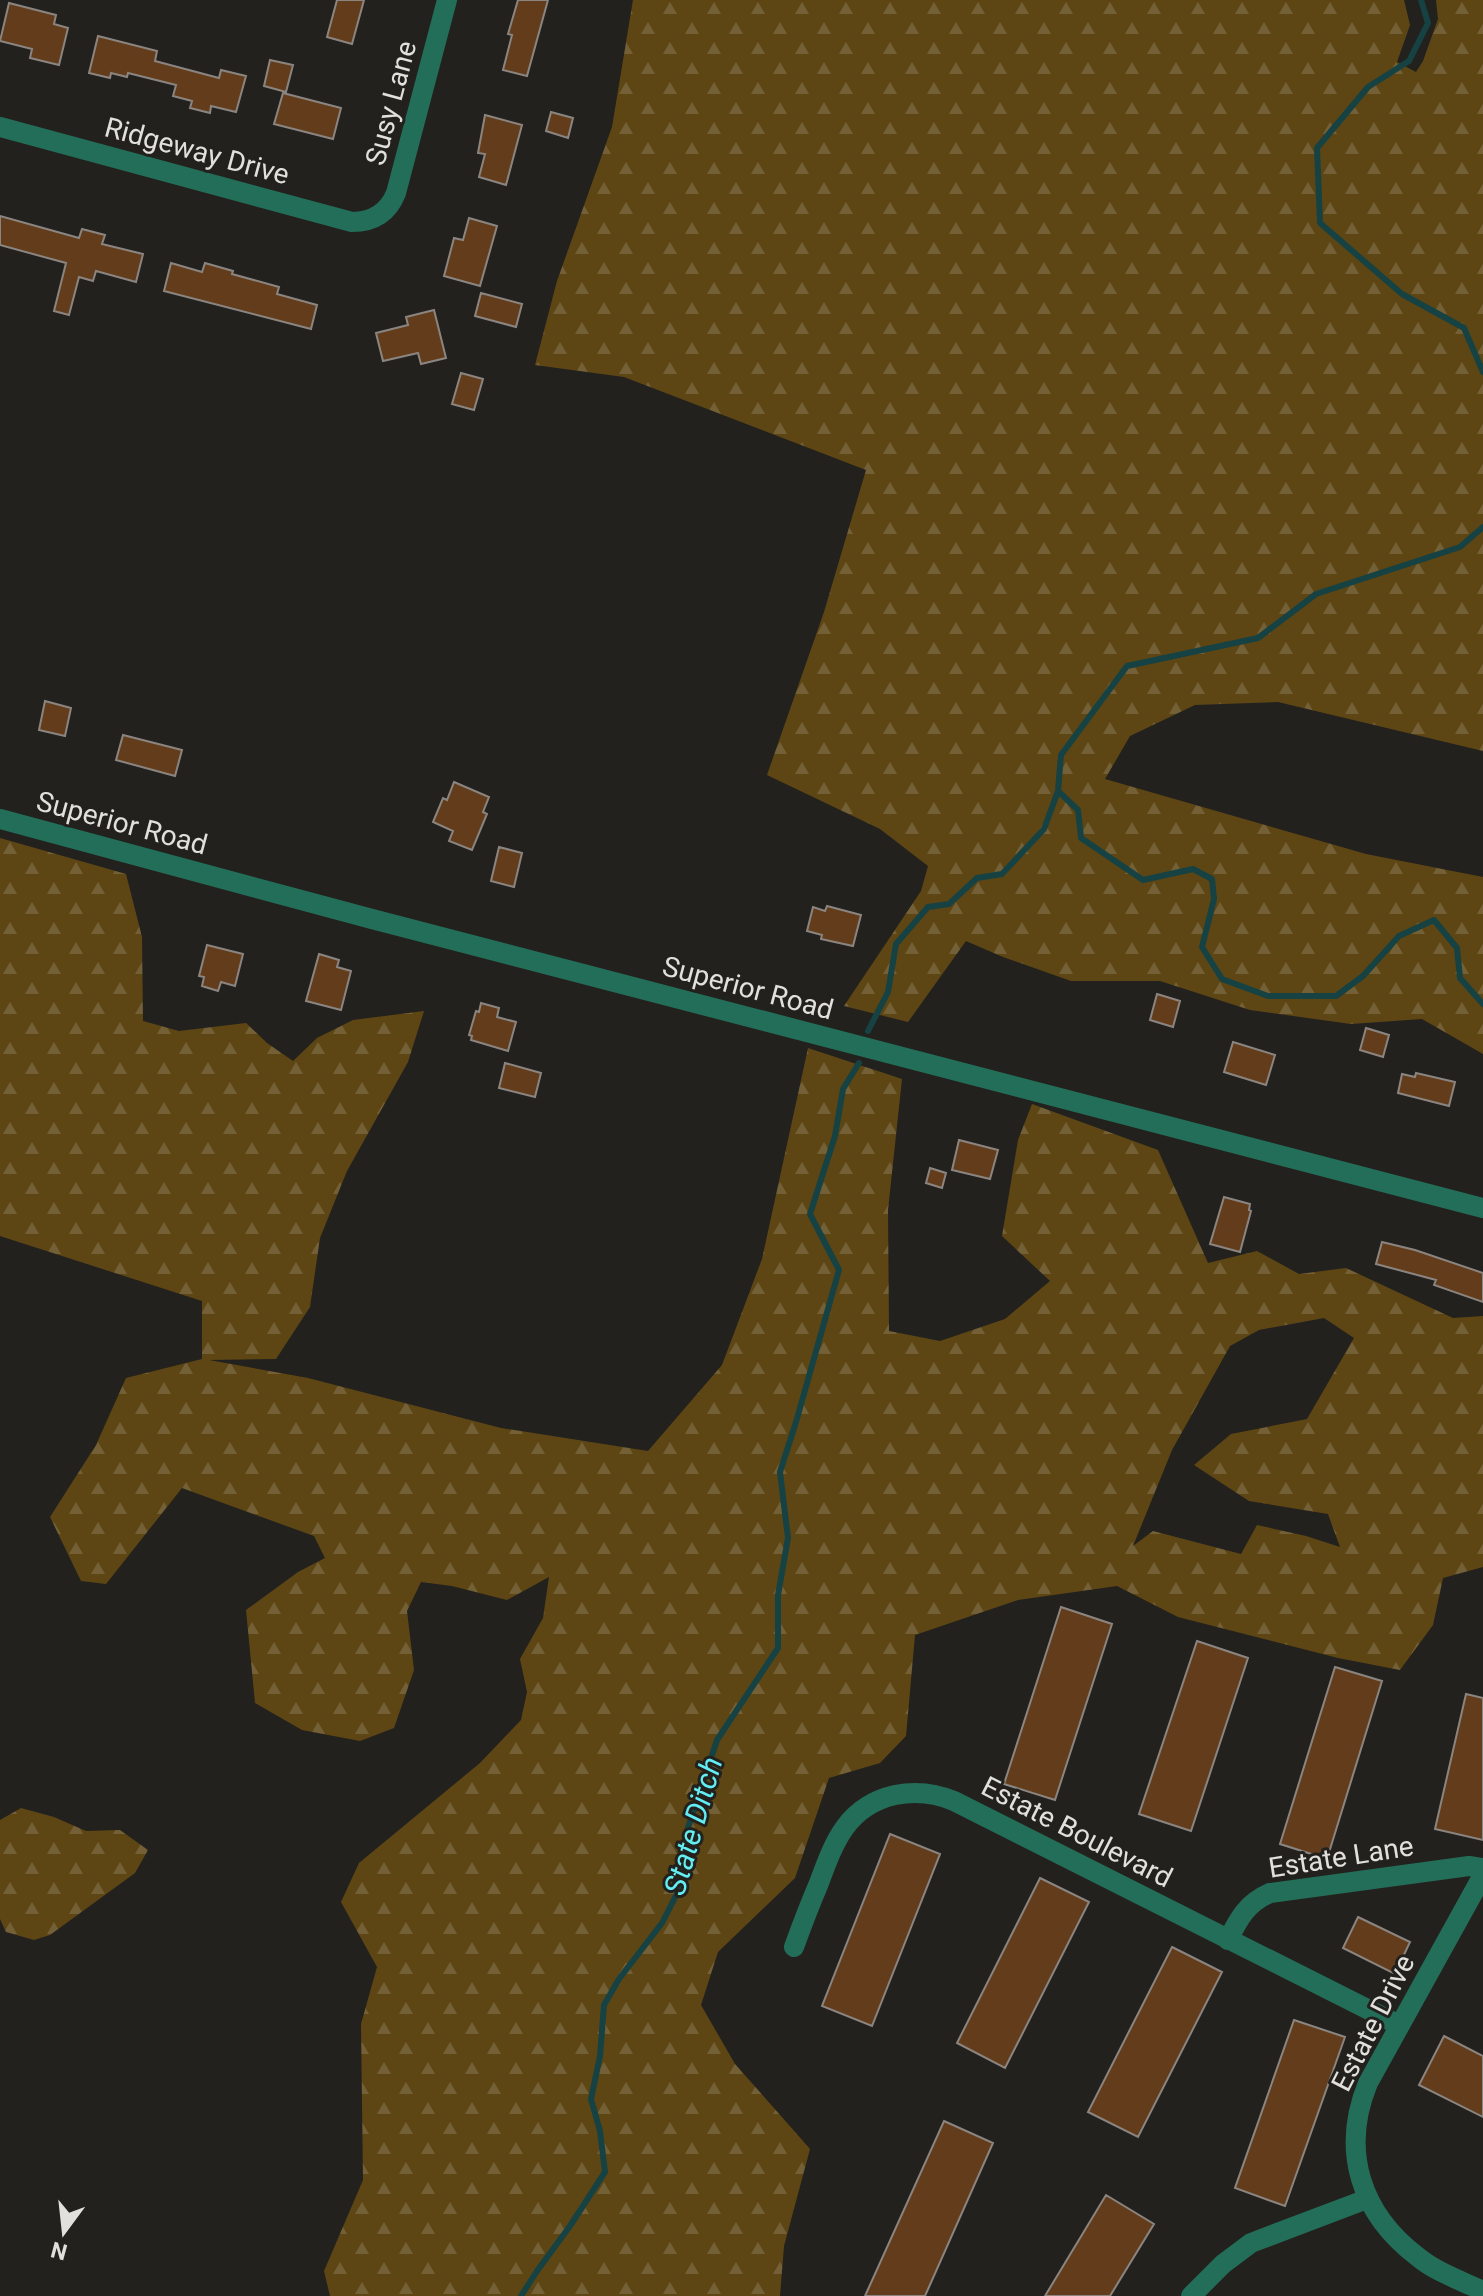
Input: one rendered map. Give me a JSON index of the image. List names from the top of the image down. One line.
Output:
{"streets":{"street":["Susy Lane","Ridgeway Drive","Superior Road","Estate Boulevard","Estate Lane","Estate Drive"]},"crossings":[["Susy Lane","Ridgeway Drive"],["Estate Boulevard","Estate Lane"],["Estate Boulevard","Estate Drive"]],"water":["State Ditch"],"north":"bottom"}
